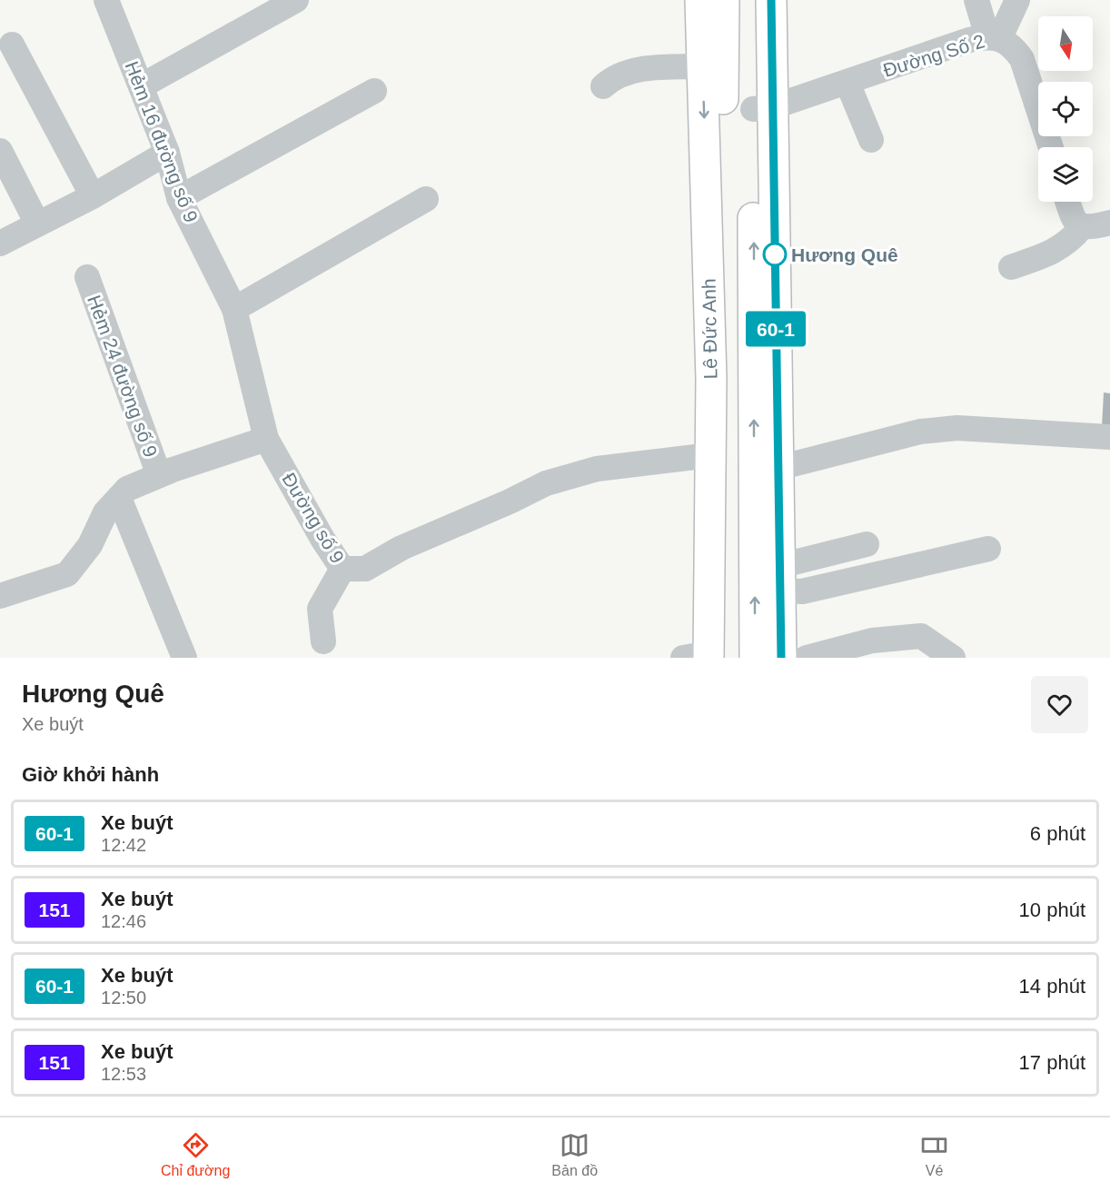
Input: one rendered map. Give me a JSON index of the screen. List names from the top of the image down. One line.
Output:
{"streets":{"highway":["Lê Đức Anh"],"street":["Đường Số 2","Hẻm 16 đường số 9","Hẻm 24 đường số 9","Đường số 9"]},"crossings":[["Hẻm 16 đường số 9","Đường số 9"],["Lê Đức Anh","Đường số 9"]],"places":["Hương Quê"],"lines":["bus line 60-1"],"north":"bottom","page":{"on_map":"60-1","heading":[["Hương Quê","Xe buýt"],"Giờ khởi hành"],"list":[{"mark":"60-1","name":"Xe buýt","note":"12:42","value":"6 phút"},{"mark":"151","name":"Xe buýt","note":"12:46","value":"10 phút"},{"mark":"60-1","name":"Xe buýt","note":"12:50","value":"14 phút"},{"mark":"151","name":"Xe buýt","note":"12:53","value":"17 phút"}],"tabs":["Chỉ đường","Bản đồ","Vé"]}}
